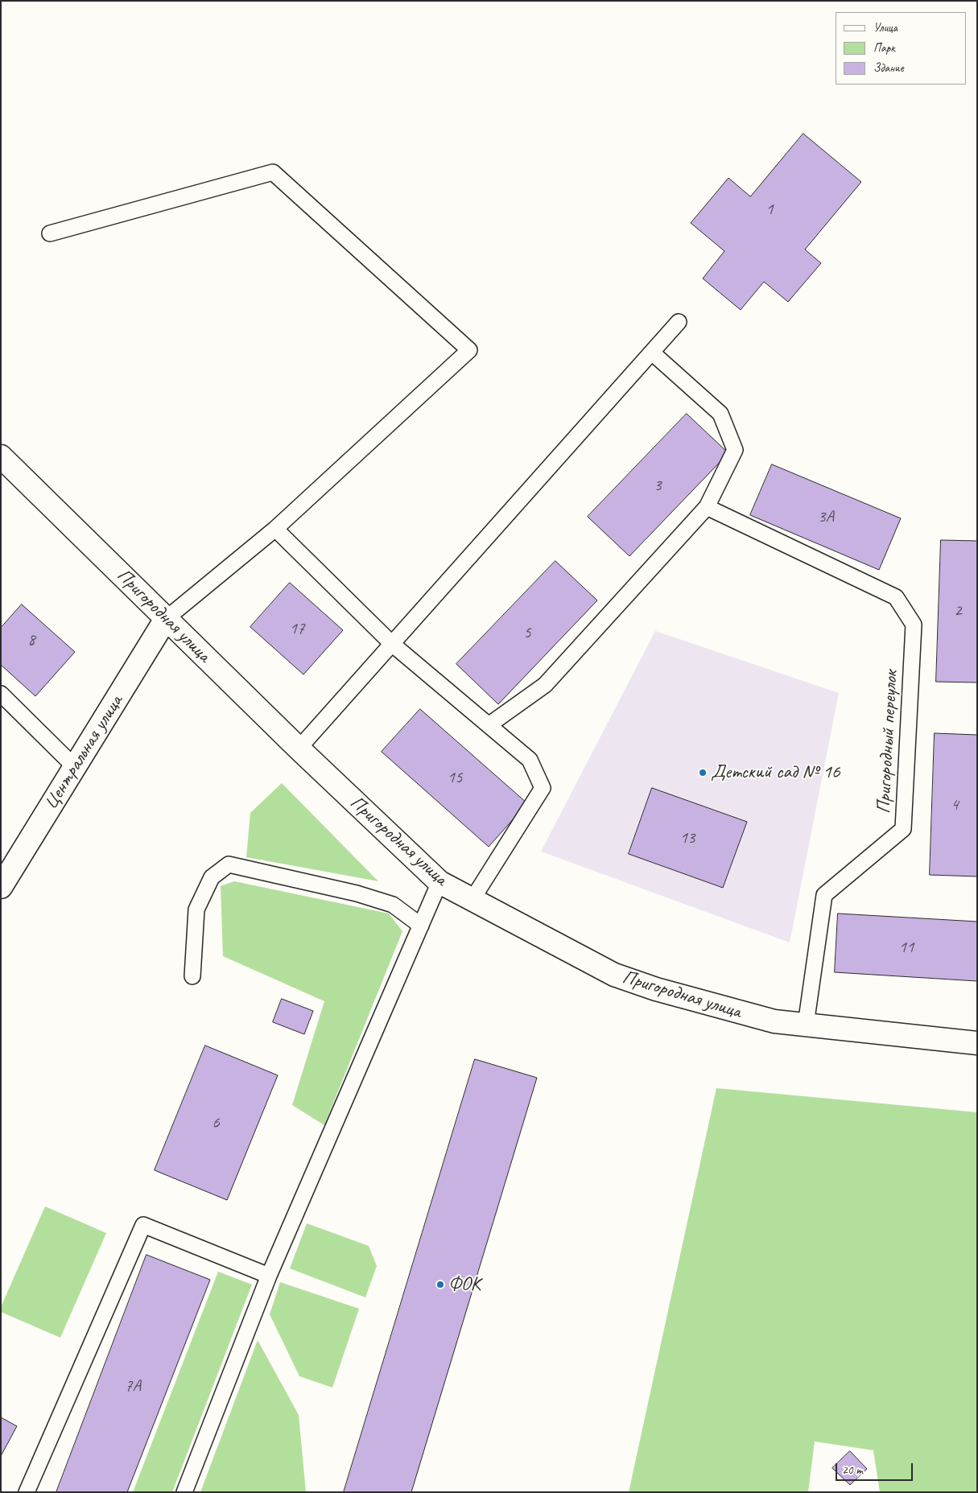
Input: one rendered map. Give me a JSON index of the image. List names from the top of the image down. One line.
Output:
{"streets":{"main road":["Пригородная улица","Центральная улица"],"lane":["Пригородный переулок"]},"crossings":[["Пригородная улица","Пригородный переулок"],["Пригородная улица","Центральная улица"]],"places":["Детский сад № 16","ФОК"],"house_numbers":["1","3","3А","2","17","5","8","15","4","13","11","6","7А"],"legend":["Улица","Парк","Здание"],"scale_bar":"20 m"}
